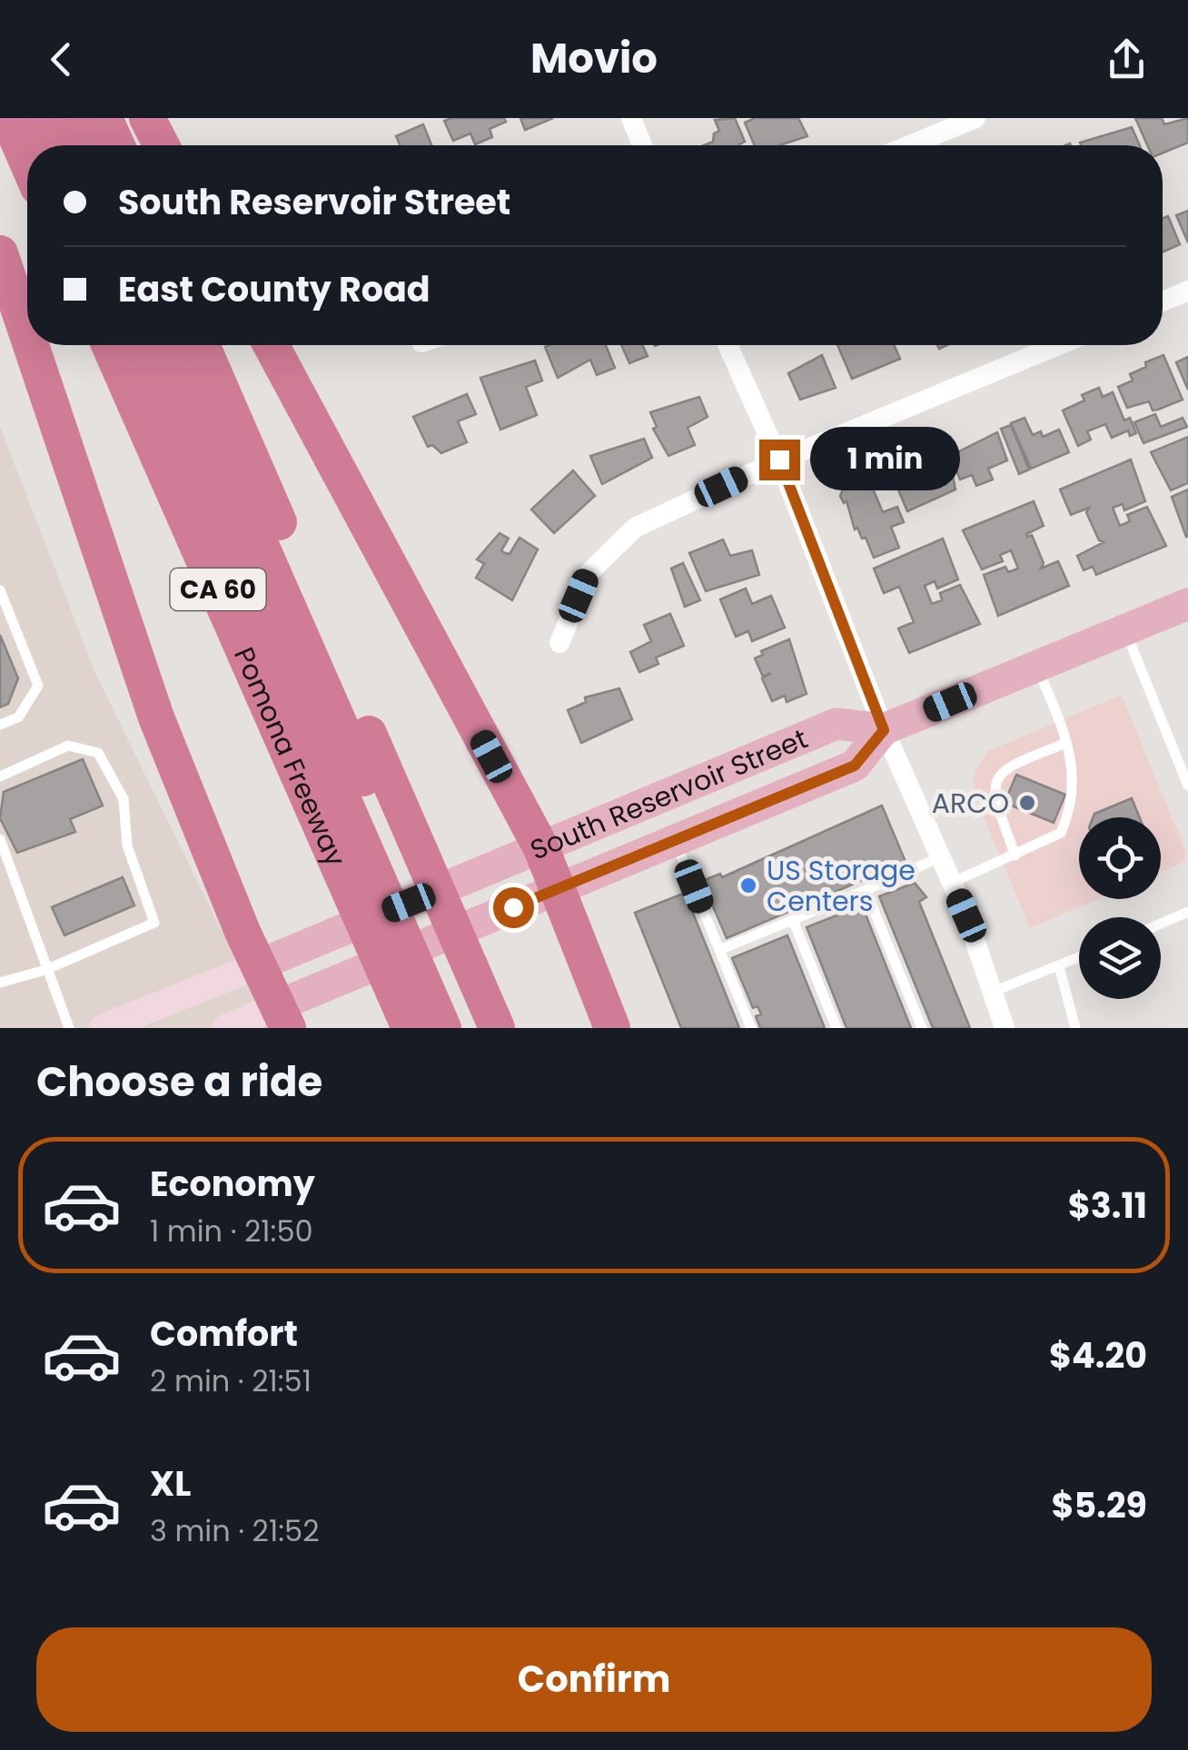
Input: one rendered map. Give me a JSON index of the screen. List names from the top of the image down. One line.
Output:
{"streets":{"highway":["CA 60","Pomona Freeway"],"main road":["South Reservoir Street"]},"places":["ARCO","US Storage Centers"],"page":{"header":"Movio","banner":["South Reservoir Street","East County Road"],"bubble":"1 min","heading":"Choose a ride","list":[{"name":"Economy","note":"1 min · 21:50","value":"$3.11"},{"name":"Comfort","note":"2 min · 21:51","value":"$4.20"},{"name":"XL","note":"3 min · 21:52","value":"$5.29"}],"buttons":"Confirm"}}
